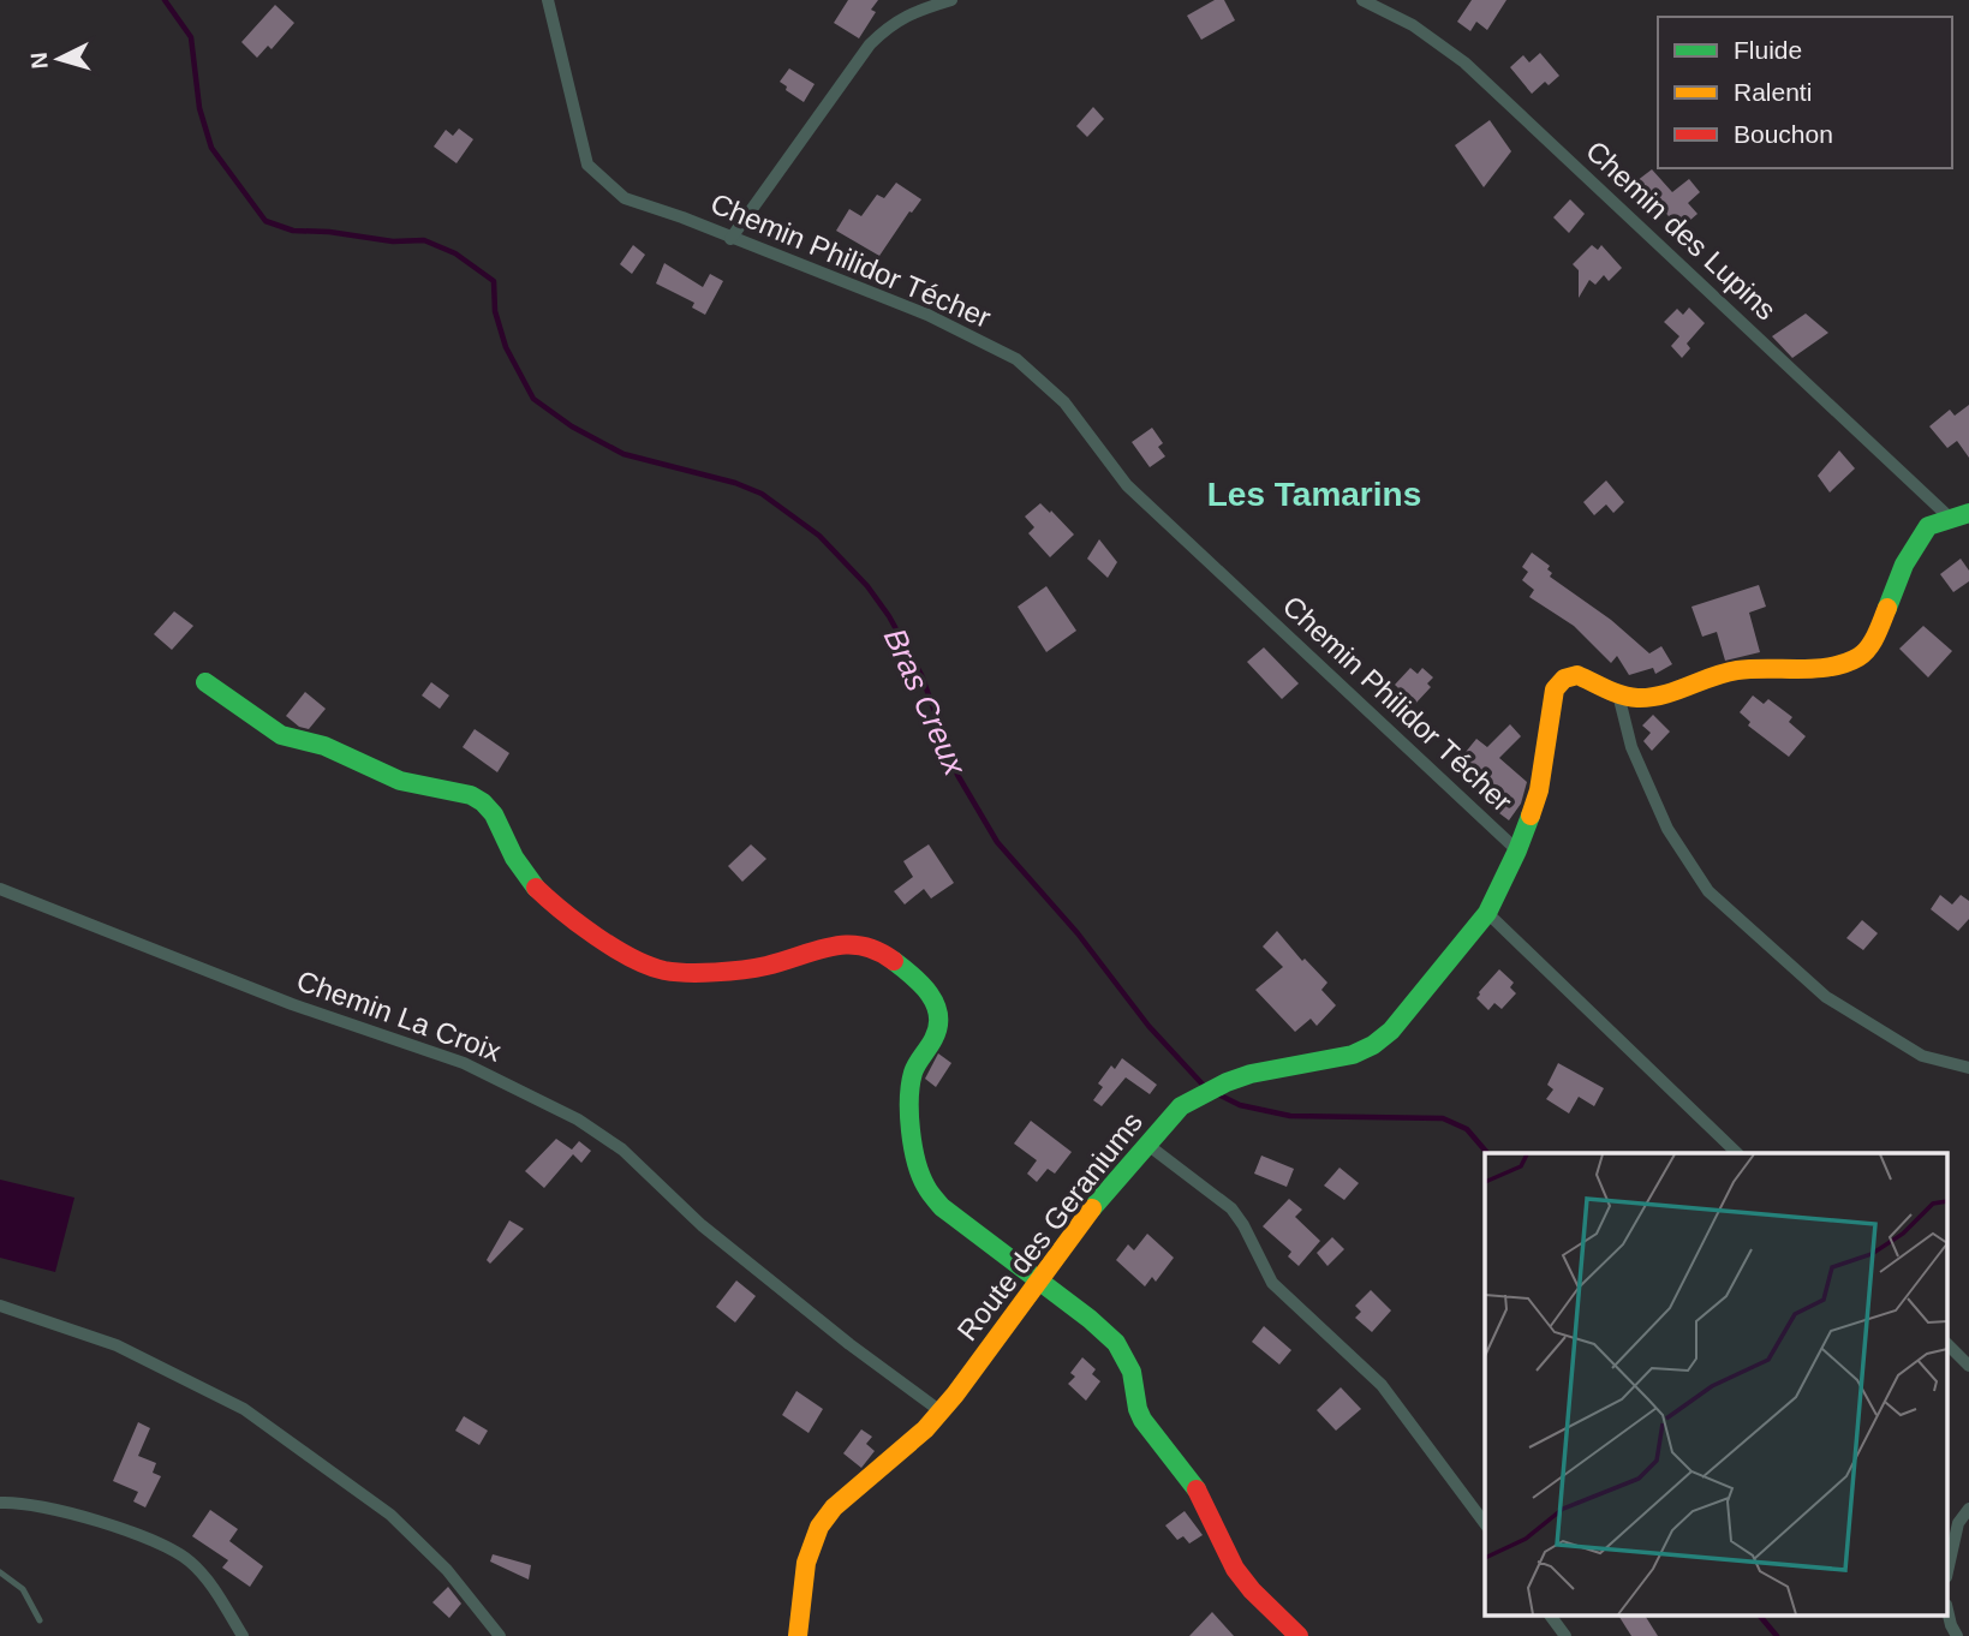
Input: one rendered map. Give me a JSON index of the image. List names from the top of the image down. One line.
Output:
{"streets":{"street":["Chemin des Lupins","Chemin Philidor Técher","Chemin La Croix","Route des Geraniums"]},"crossings":[["Chemin des Lupins","Route des Geraniums"],["Chemin Philidor Técher","Route des Geraniums"],["Chemin La Croix","Route des Geraniums"]],"districts":["Les Tamarins"],"water":["Bras Creux"],"legend":["Fluide","Ralenti","Bouchon"],"north":"left"}
